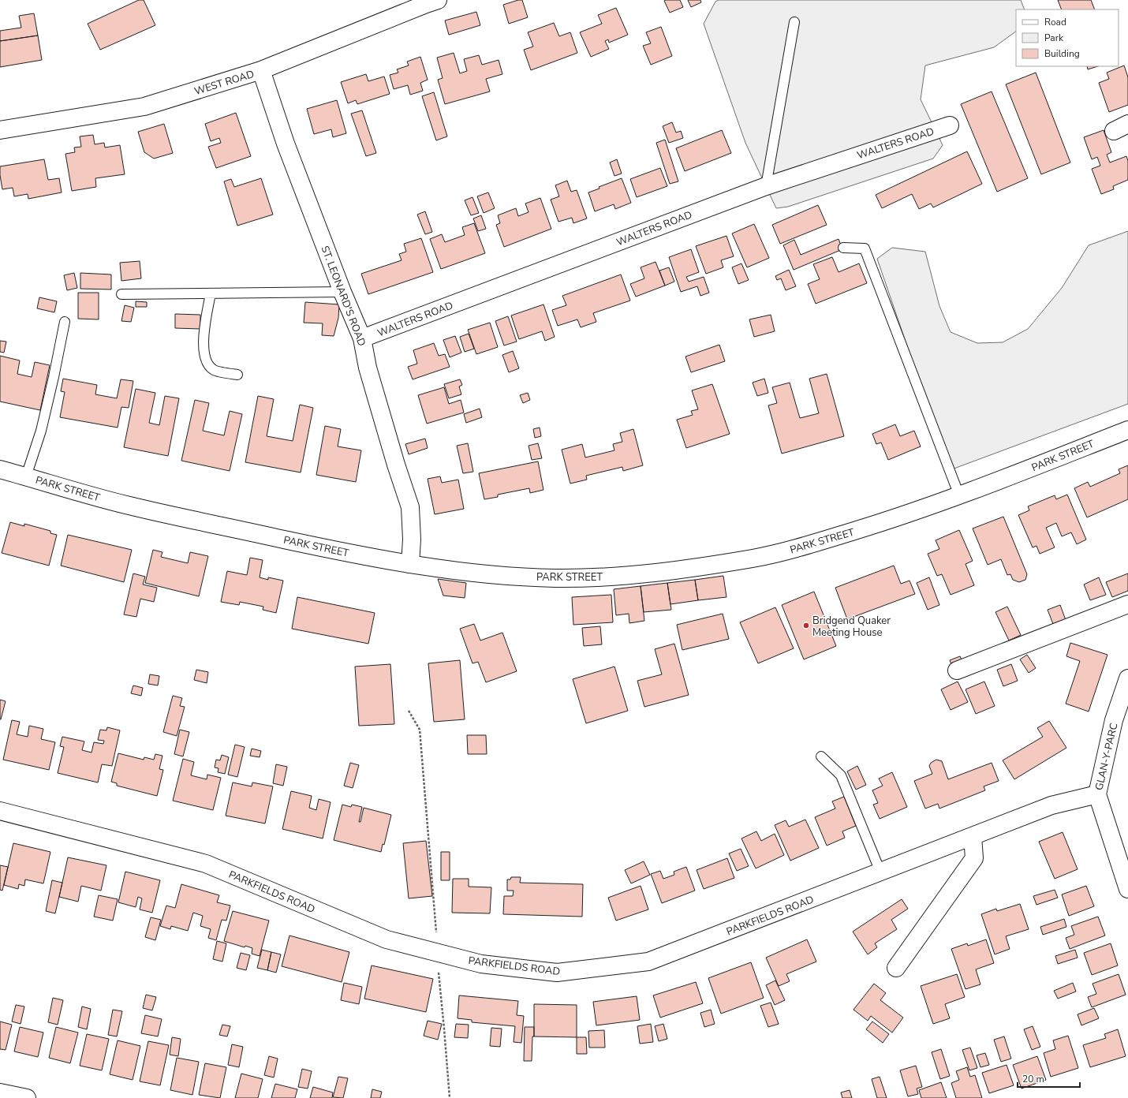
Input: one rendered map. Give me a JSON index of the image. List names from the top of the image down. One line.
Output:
{"streets":{"street":["WEST ROAD","WALTERS ROAD","ST. LEONARD'S ROAD","PARK STREET","GLAN-Y-PARC","PARKFIELDS ROAD"]},"crossings":[["WEST ROAD","ST. LEONARD'S ROAD"],["WALTERS ROAD","ST. LEONARD'S ROAD"],["ST. LEONARD'S ROAD","PARK STREET"],["GLAN-Y-PARC","PARKFIELDS ROAD"]],"places":["Bridgend Quaker Meeting House"],"legend":["Road","Park","Building"],"scale_bar":"20 m"}
